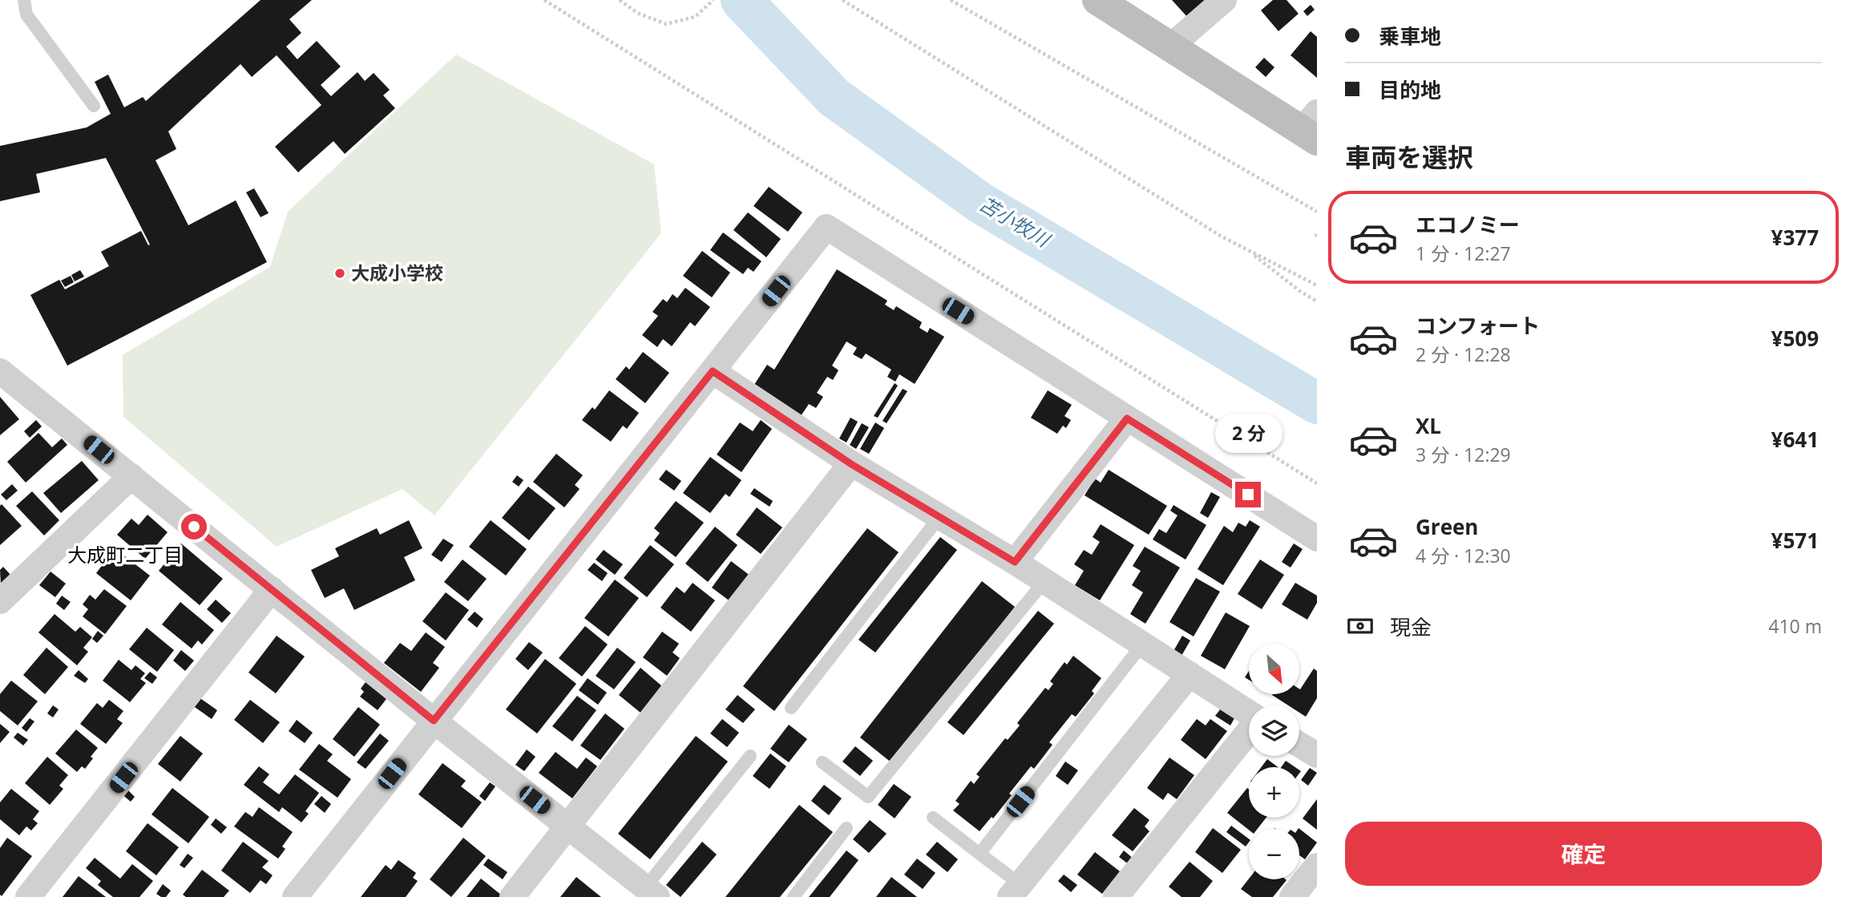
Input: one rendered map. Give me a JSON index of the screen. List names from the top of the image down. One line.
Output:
{"districts":["大成町二丁目"],"water":["苫小牧川"],"places":["大成小学校"],"north":"bottom right","page":{"banner":["乗車地","目的地"],"heading":"車両を選択","list":[{"name":"エコノミー","note":"1 分 · 12:27","value":"¥377"},{"name":"コンフォート","note":"2 分 · 12:28","value":"¥509"},{"name":"XL","note":"3 分 · 12:29","value":"¥641"},{"name":"Green","note":"4 分 · 12:30","value":"¥571"}],"bubble":"2 分","pay":["現金","410 m"],"map_buttons":["+","−"],"buttons":"確定"}}
